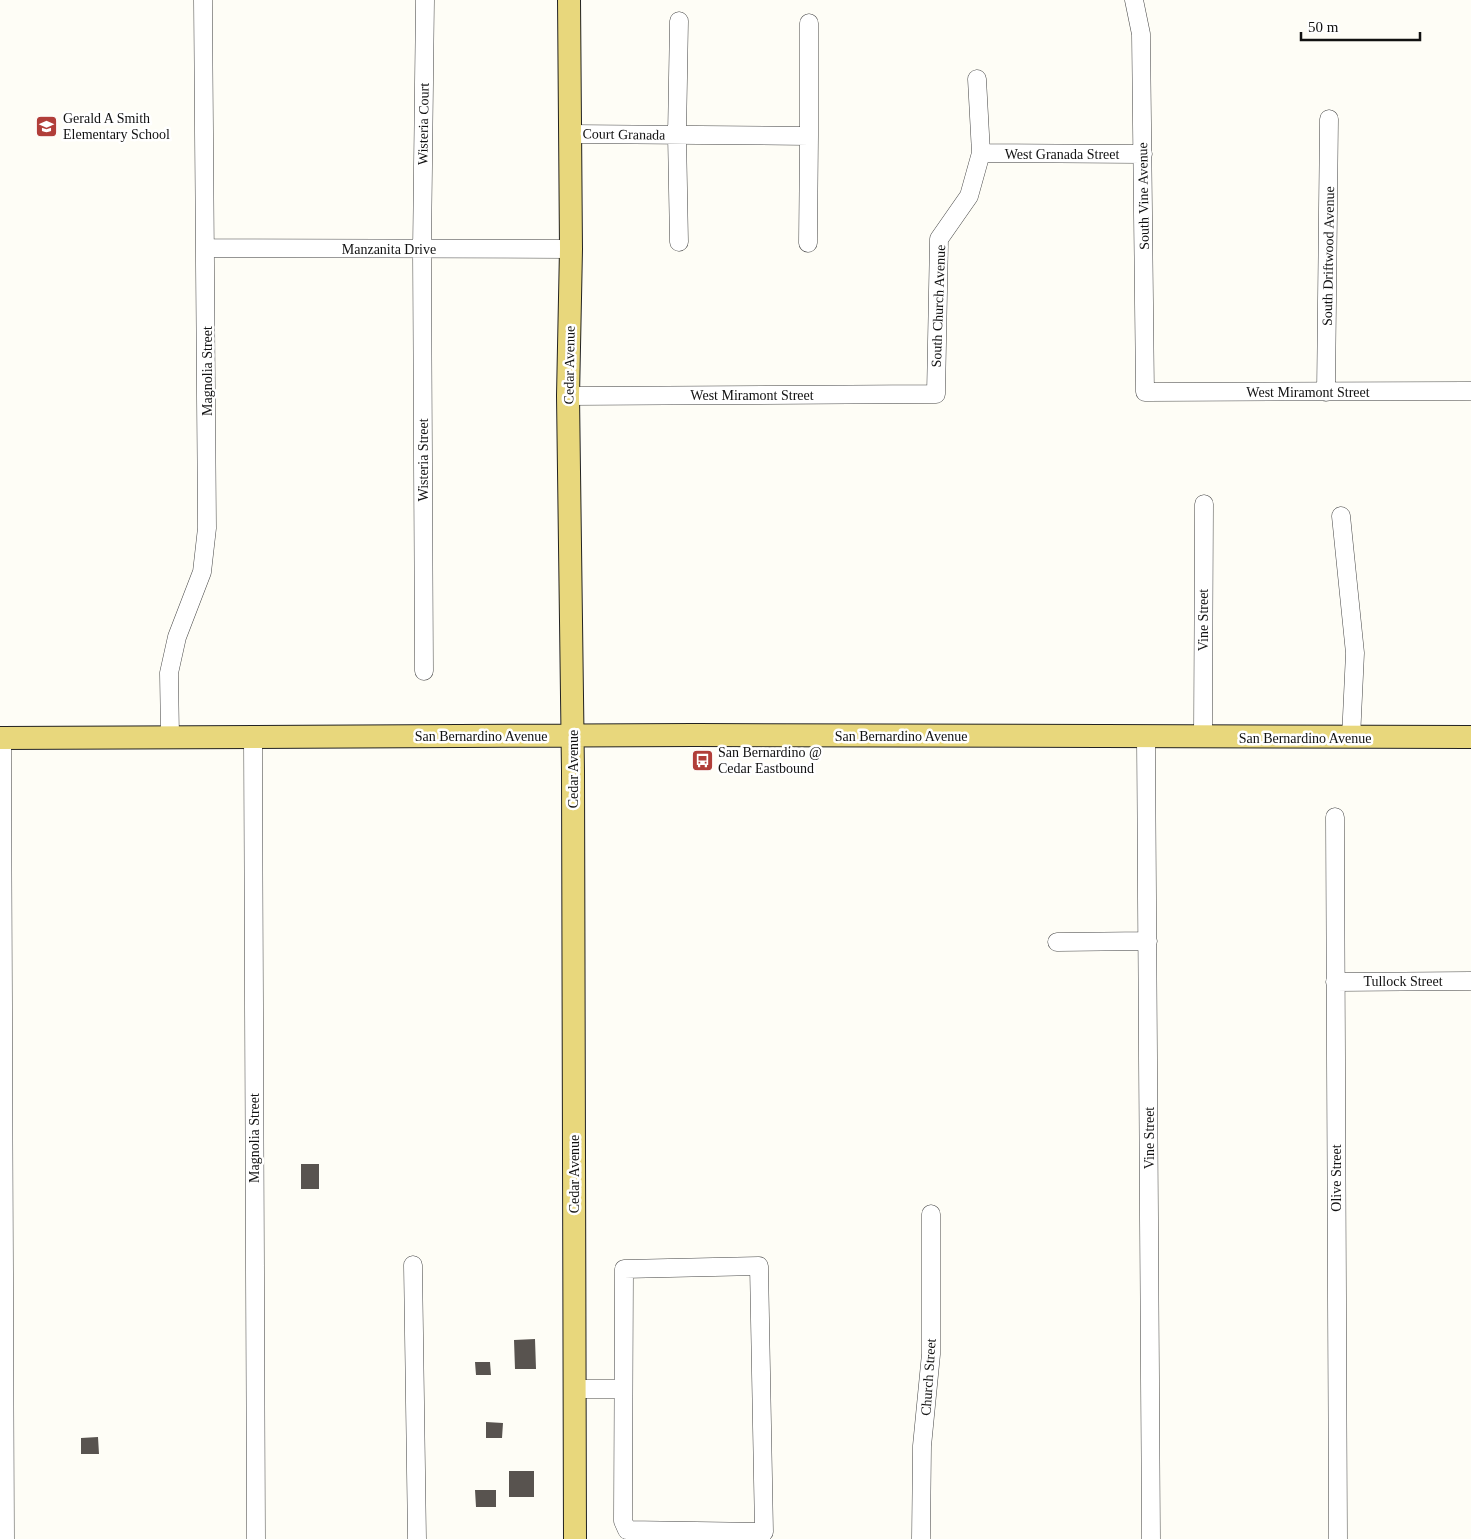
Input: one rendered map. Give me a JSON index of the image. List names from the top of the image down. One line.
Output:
{"streets":{"main road":["Cedar Avenue","San Bernardino Avenue"],"street":["Wisteria Court","Court Granada","West Granada Street","South Vine Avenue","Manzanita Drive","South Driftwood Avenue","South Church Avenue","Magnolia Street","West Miramont Street","Wisteria Street","Vine Street","Tullock Street","Olive Street","Church Street"]},"crossings":[["Wisteria Court","Manzanita Drive"],["Wisteria Court","Wisteria Street"],["Court Granada","Cedar Avenue"],["West Granada Street","South Vine Avenue"],["West Granada Street","South Church Avenue"],["South Vine Avenue","West Miramont Street"],["Manzanita Drive","Cedar Avenue"],["Manzanita Drive","Magnolia Street"],["Manzanita Drive","Wisteria Street"],["South Driftwood Avenue","West Miramont Street"],["South Church Avenue","West Miramont Street"],["Cedar Avenue","West Miramont Street"],["Cedar Avenue","San Bernardino Avenue"],["Magnolia Street","San Bernardino Avenue"],["Vine Street","San Bernardino Avenue"],["Tullock Street","Olive Street"]],"places":{"school or university":["Gerald A Smith Elementary School"],"bus stop":["San Bernardino @ Cedar Eastbound"]},"scale_bar":"50 m"}
